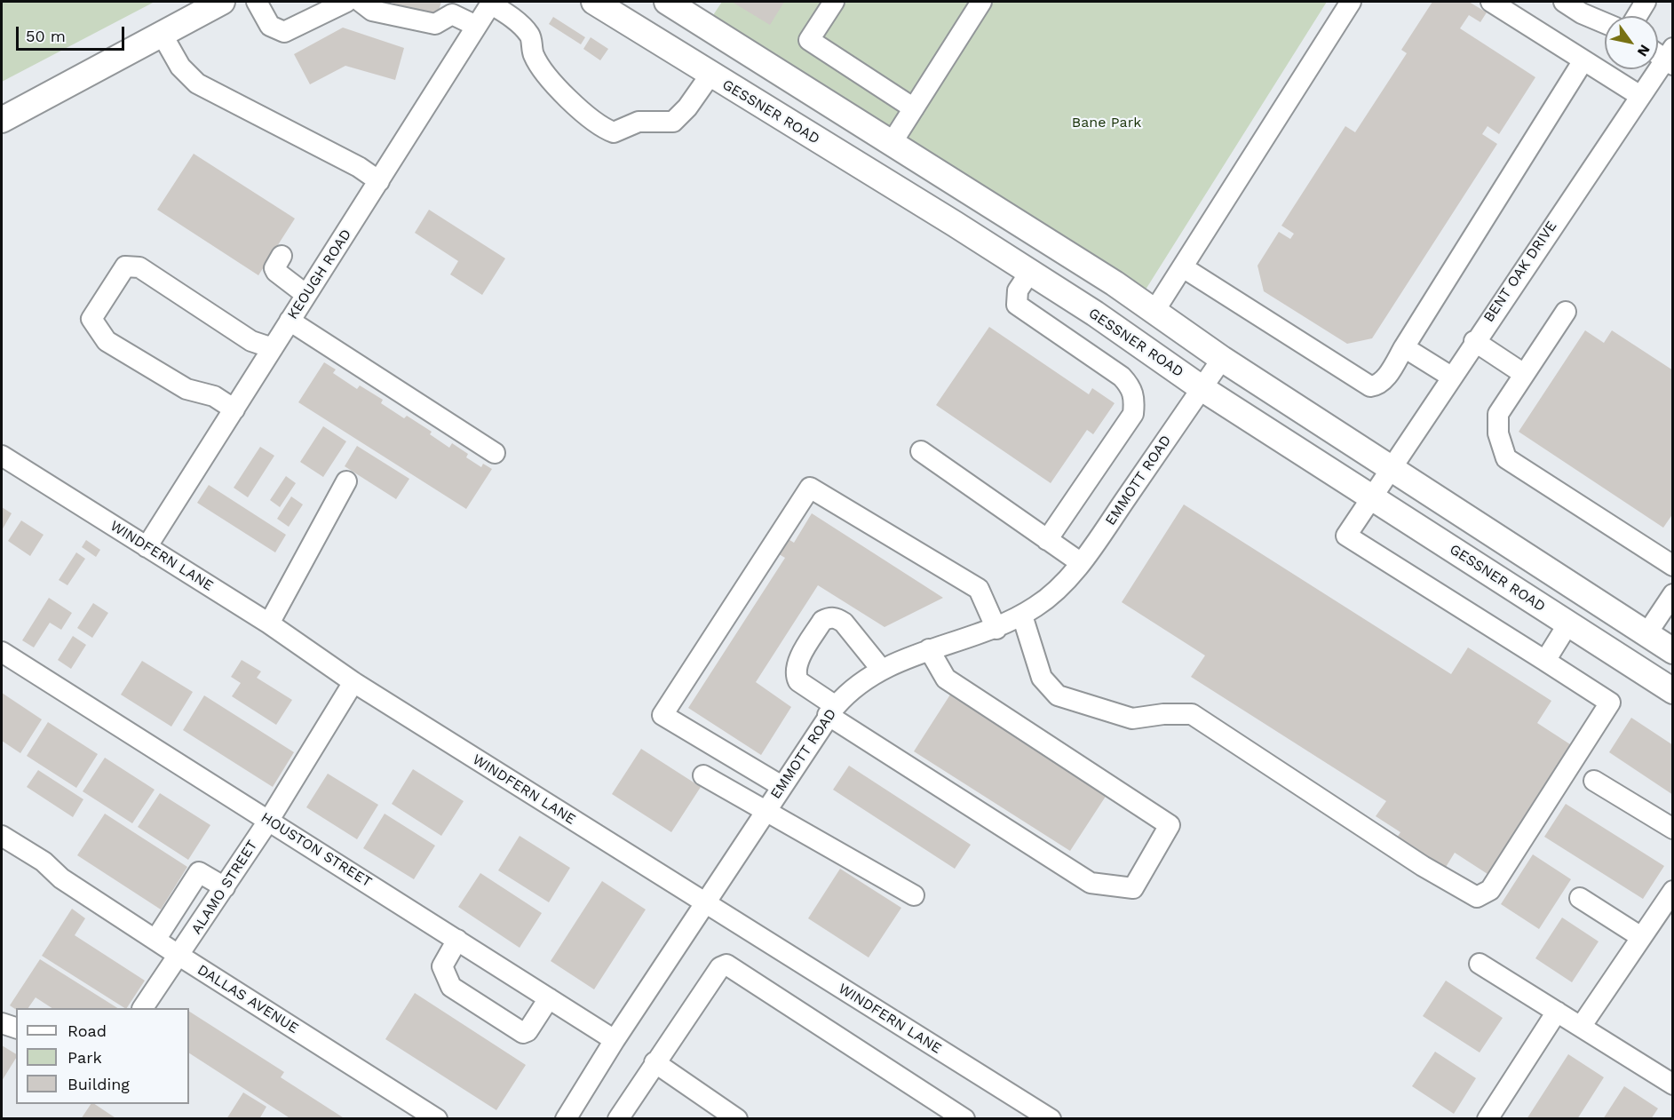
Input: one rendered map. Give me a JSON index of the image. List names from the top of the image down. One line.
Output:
{"streets":{"main road":["GESSNER ROAD"],"street":["BENT OAK DRIVE","KEOUGH ROAD","EMMOTT ROAD","WINDFERN LANE","HOUSTON STREET","ALAMO STREET","DALLAS AVENUE"]},"crossings":[["GESSNER ROAD","BENT OAK DRIVE"],["GESSNER ROAD","EMMOTT ROAD"],["KEOUGH ROAD","WINDFERN LANE"],["EMMOTT ROAD","WINDFERN LANE"],["EMMOTT ROAD","HOUSTON STREET"],["WINDFERN LANE","ALAMO STREET"],["HOUSTON STREET","ALAMO STREET"],["ALAMO STREET","DALLAS AVENUE"]],"parks":["Bane Park"],"legend":["Road","Park","Building"],"scale_bar":"50 m","north":"bottom right"}
